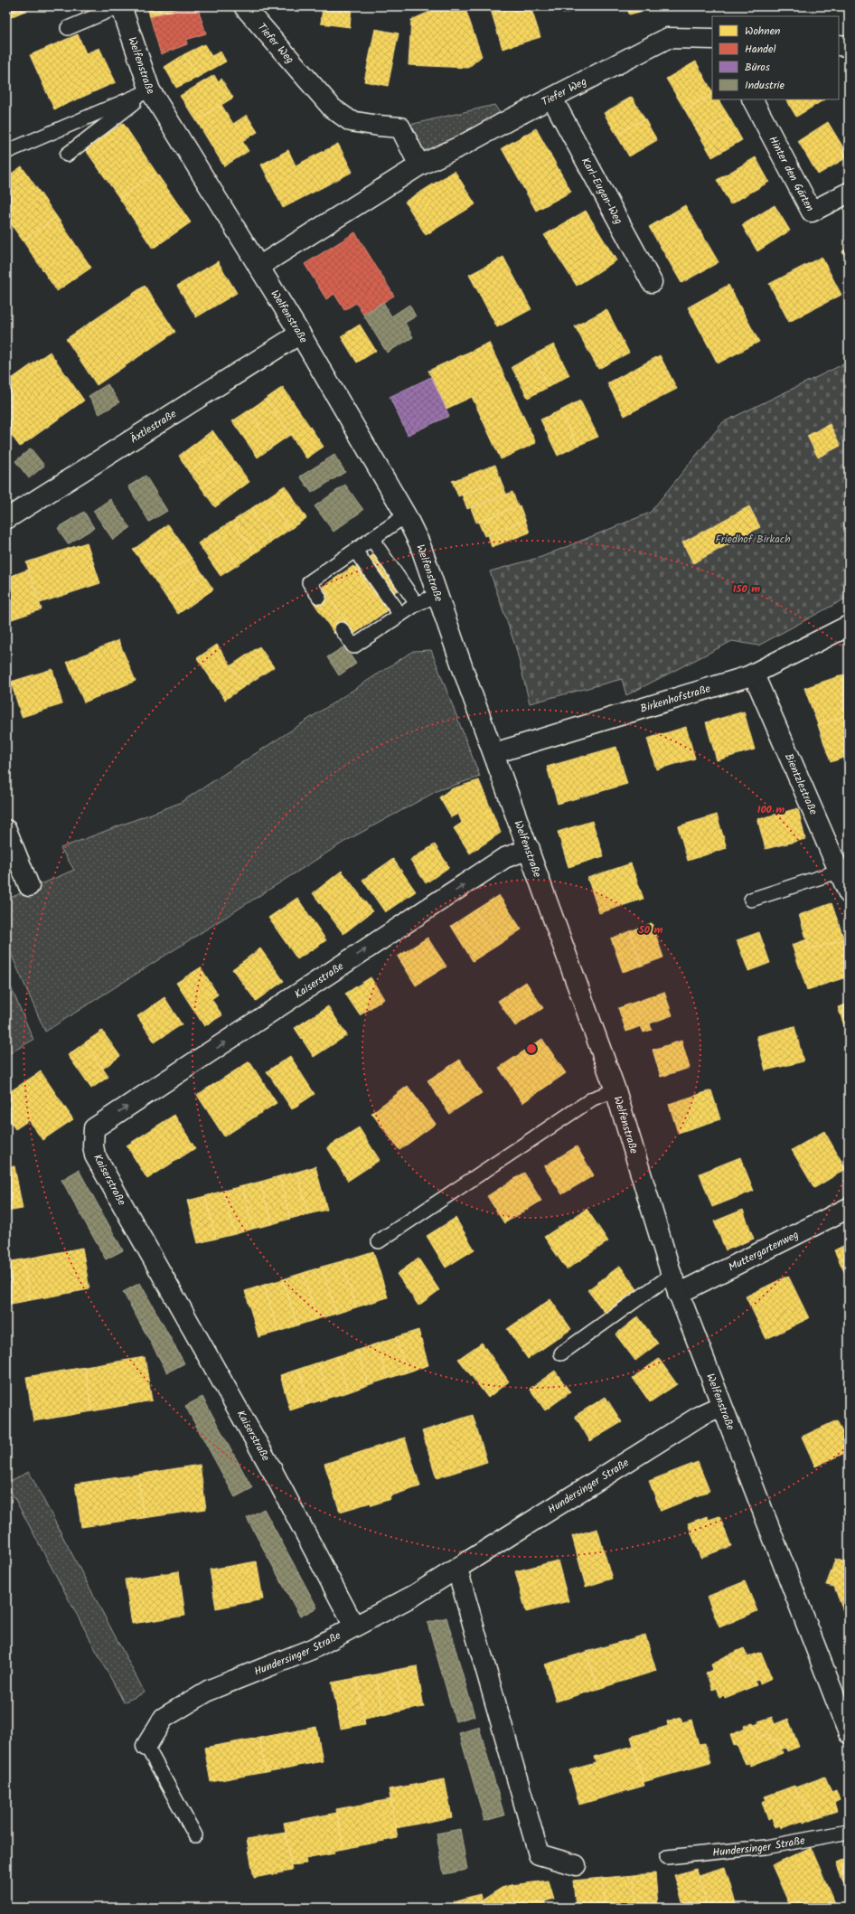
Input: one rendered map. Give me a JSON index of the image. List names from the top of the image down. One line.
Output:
{"streets":{"street":["Tiefer Weg","Welfenstraße","Hinter den Gärten","Karl-Eugen-Weg","Äxtlestraße","Birkenhofstraße","Bientzlestraße","Kaiserstraße","Muttergartenweg","Hundersinger Straße"]},"crossings":[["Tiefer Weg","Welfenstraße"],["Tiefer Weg","Karl-Eugen-Weg"],["Welfenstraße","Äxtlestraße"],["Welfenstraße","Birkenhofstraße"],["Welfenstraße","Kaiserstraße"],["Welfenstraße","Muttergartenweg"],["Welfenstraße","Hundersinger Straße"],["Birkenhofstraße","Bientzlestraße"],["Kaiserstraße","Hundersinger Straße"]],"parks":["Friedhof Birkach"],"legend":["Wohnen","Handel","Büros","Industrie"],"rings":["150 m","100 m","50 m"]}
